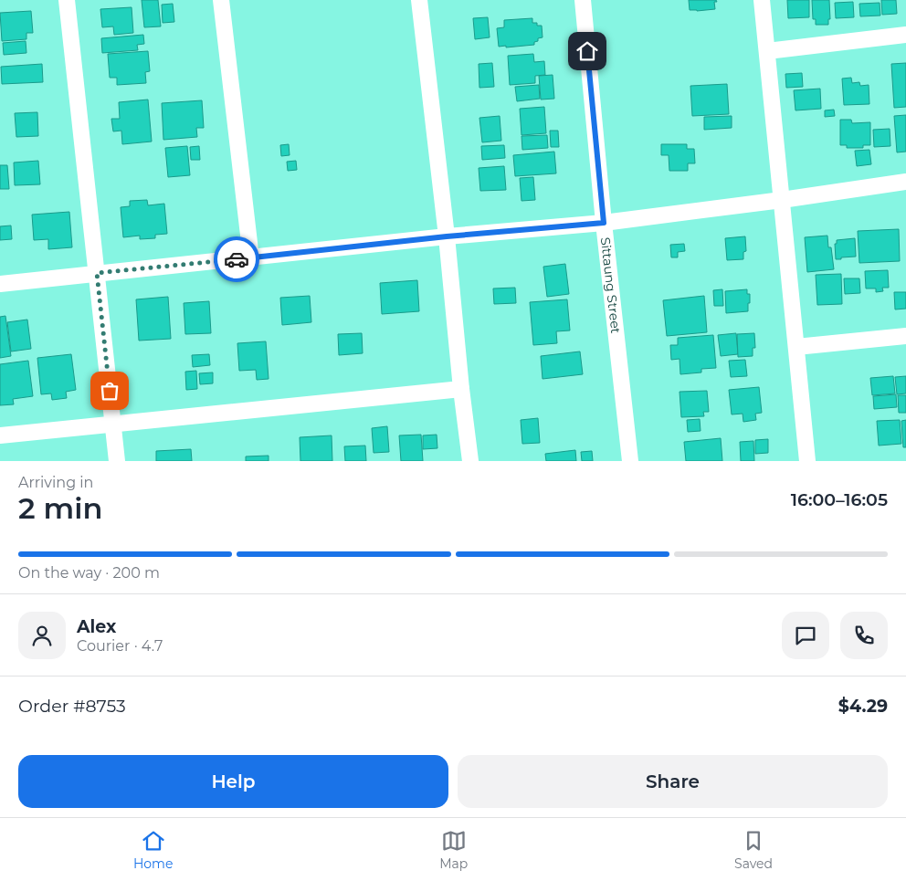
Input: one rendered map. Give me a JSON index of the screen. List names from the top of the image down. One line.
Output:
{"streets":{"street":["Sittaung Street"]},"page":{"heading":["2 min","Arriving in","16:00–16:05"],"panel":["Alex","Courier · 4.7","Order #8753","$4.29"],"bar":"On the way · 200 m","buttons":["Help","Share"],"tabs":["Home","Map","Saved"]}}
